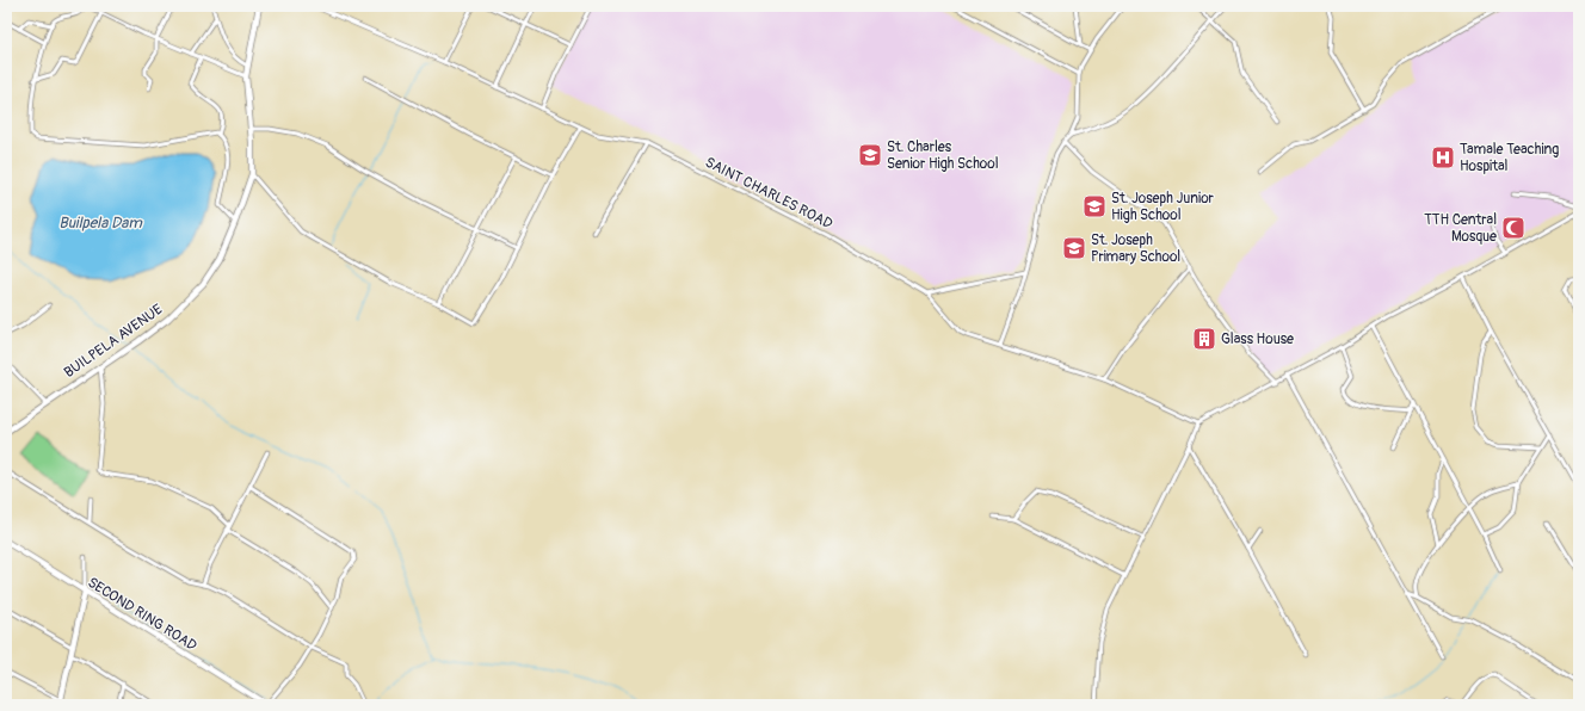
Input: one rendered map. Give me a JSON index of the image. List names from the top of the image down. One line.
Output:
{"streets":{"street":["SAINT CHARLES ROAD","BUILPELA AVENUE","SECOND RING ROAD"]},"water":["Builpela Dam"],"places":{"school or university":["St. Charles Senior High School","St. Joseph Junior High School","St. Joseph Primary School"],"hospital":["Tamale Teaching Hospital"],"mosque":["TTH Central Mosque"],"building":["Glass House"]}}
